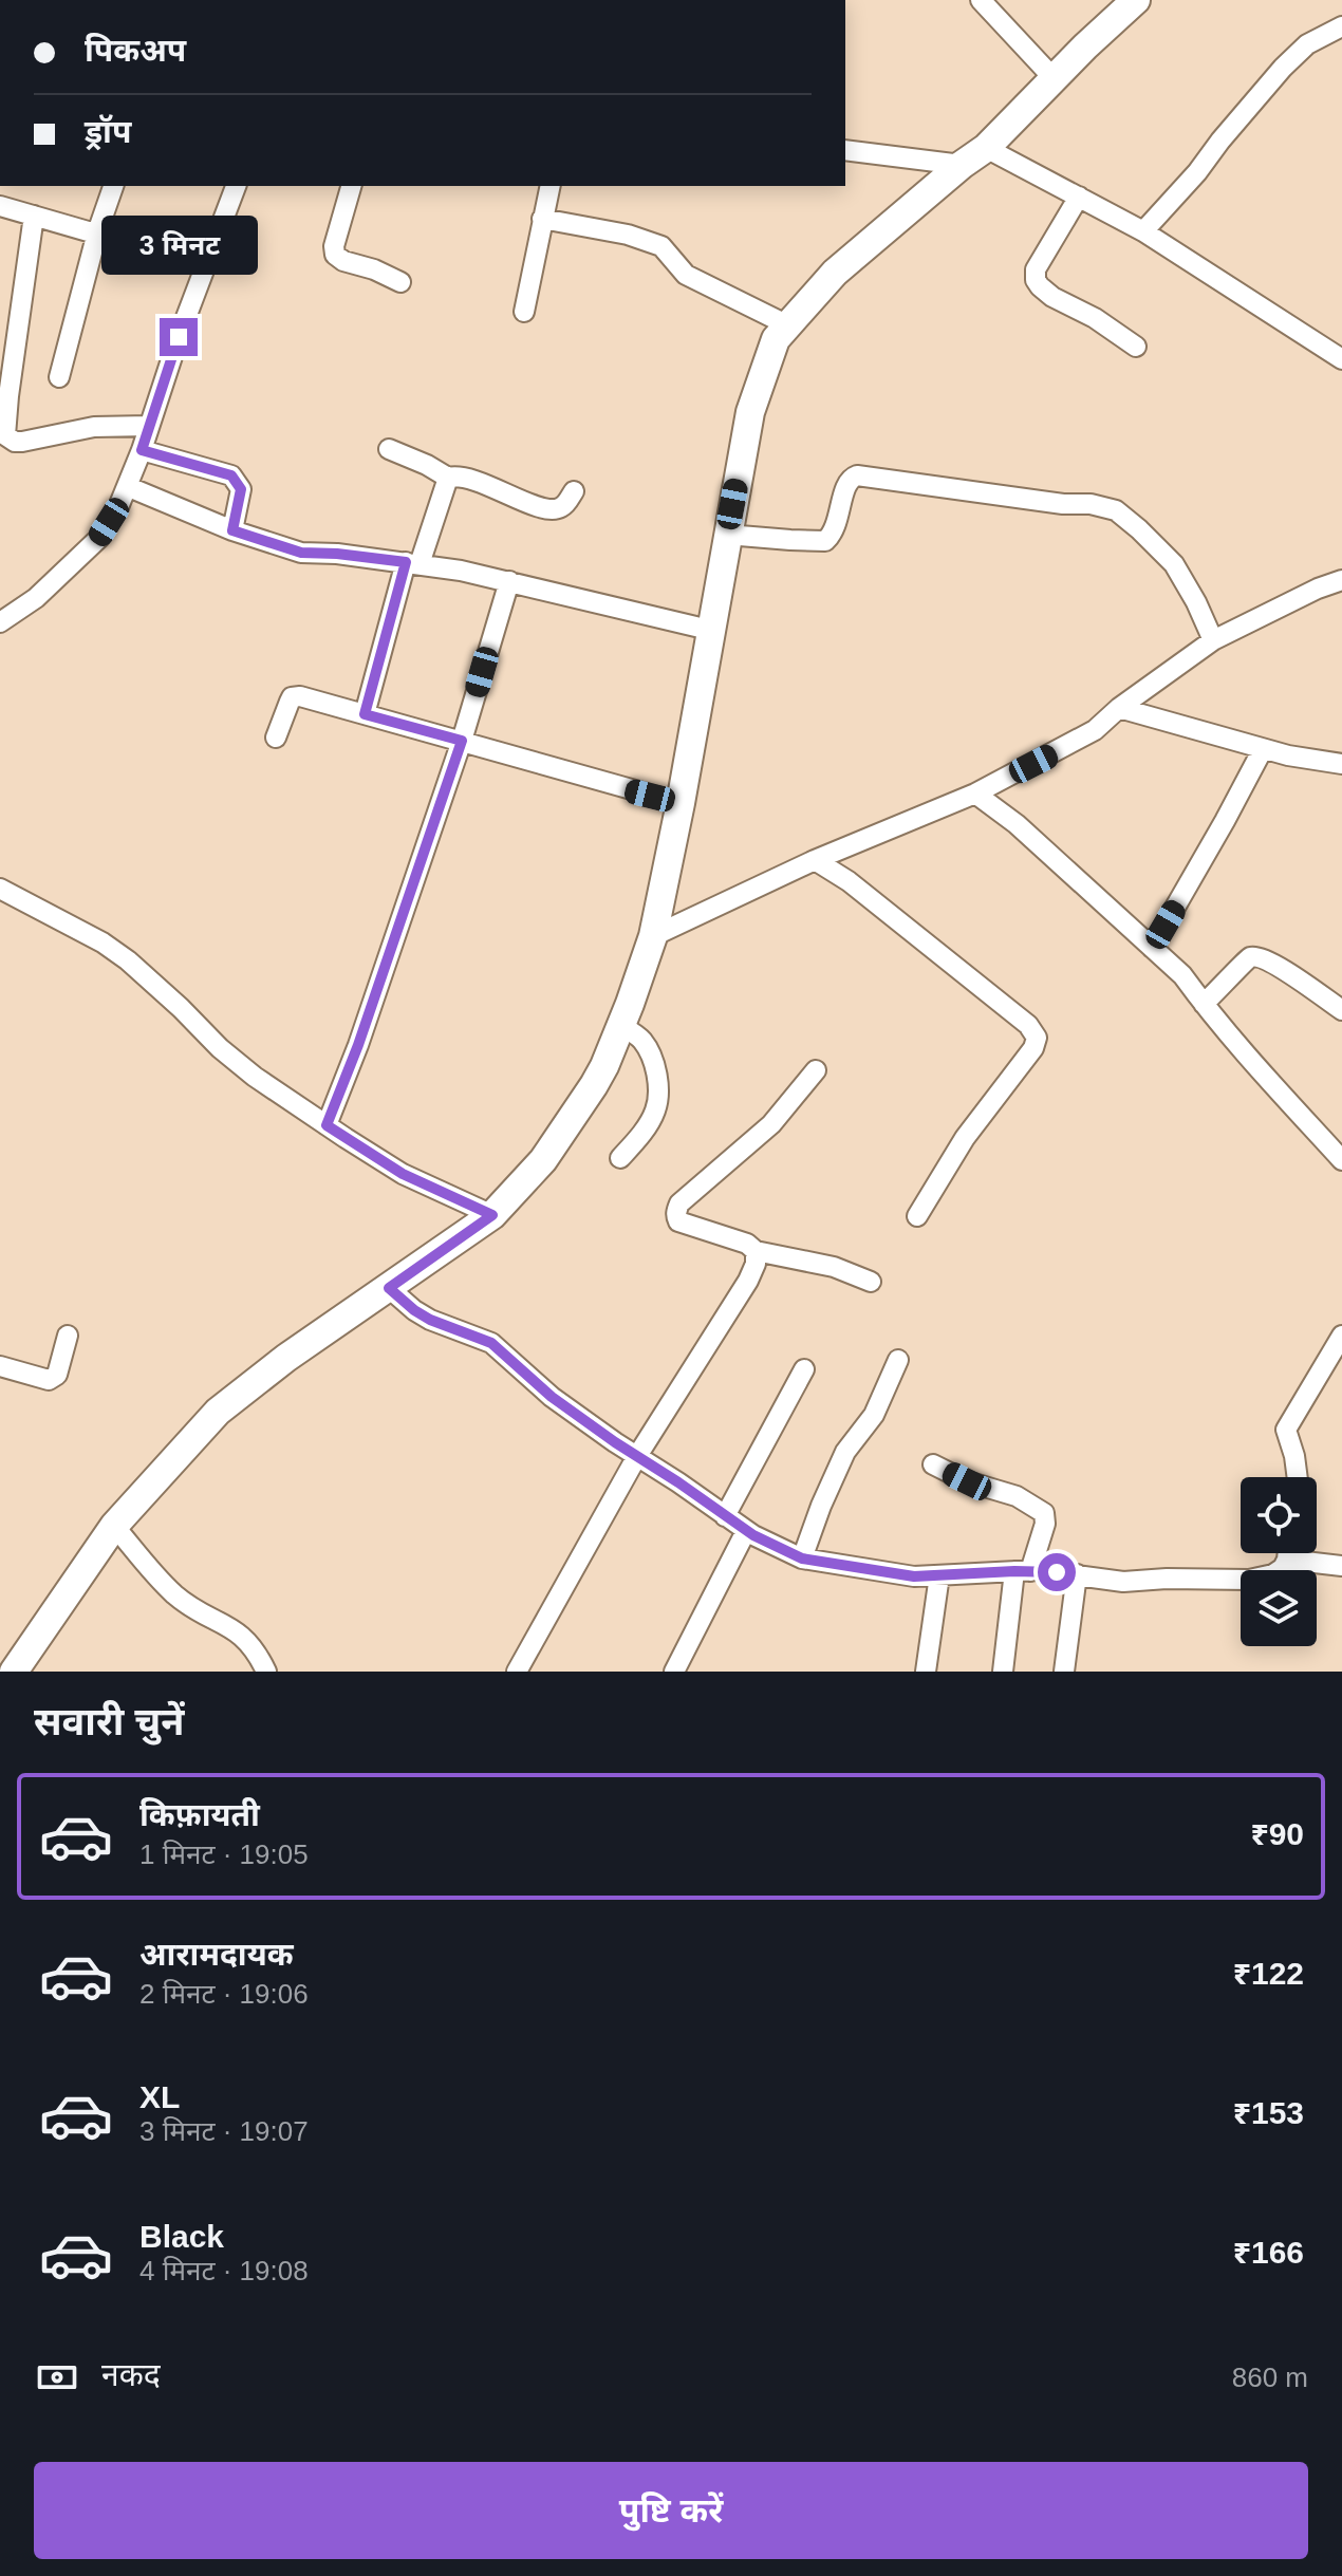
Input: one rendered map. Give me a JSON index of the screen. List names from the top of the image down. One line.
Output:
{"page":{"banner":["पिकअप","ड्रॉप"],"bubble":"3 मिनट","heading":"सवारी चुनें","list":[{"name":"किफ़ायती","note":"1 मिनट · 19:05","value":"₹90"},{"name":"आरामदायक","note":"2 मिनट · 19:06","value":"₹122"},{"name":"XL","note":"3 मिनट · 19:07","value":"₹153"},{"name":"Black","note":"4 मिनट · 19:08","value":"₹166"}],"pay":["नकद","860 m"],"buttons":"पुष्टि करें"}}
